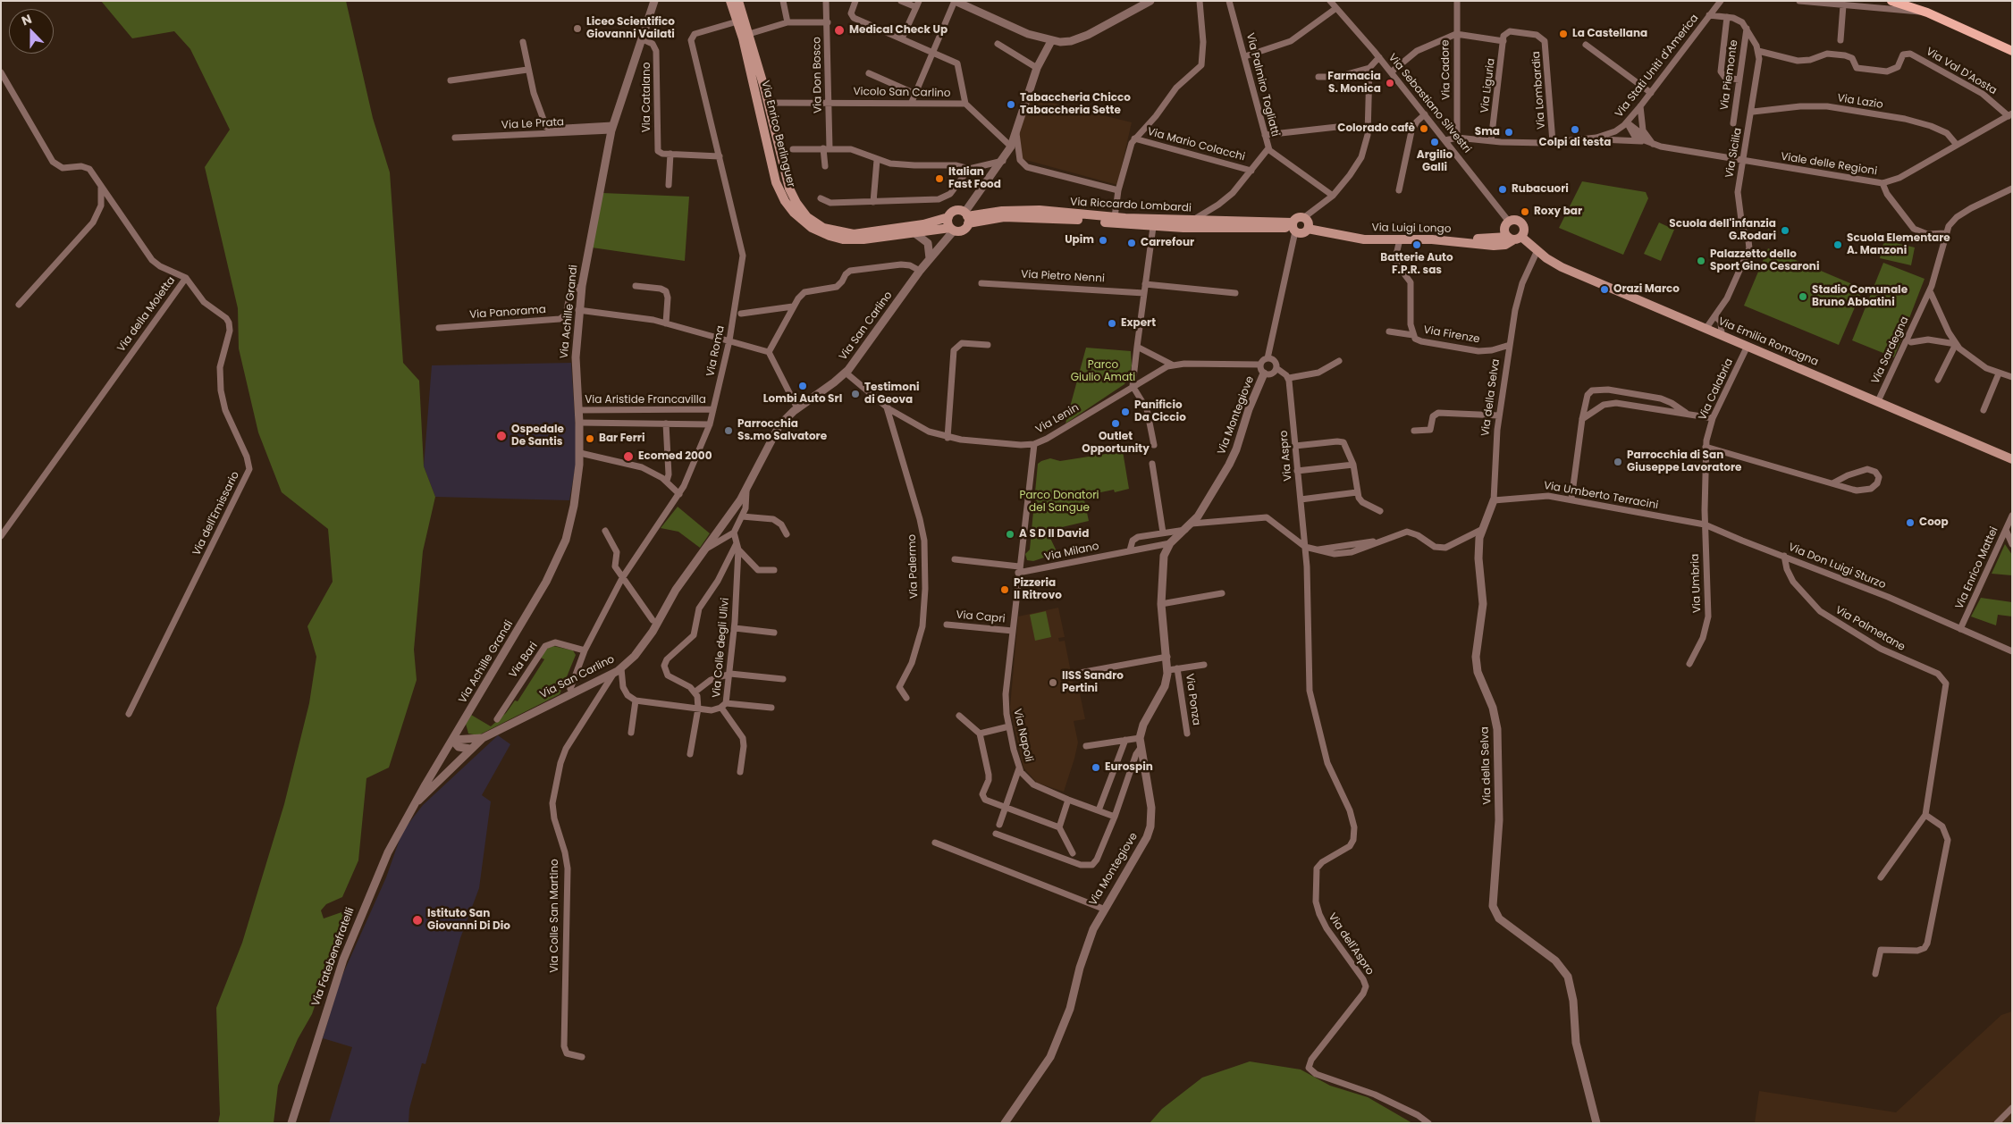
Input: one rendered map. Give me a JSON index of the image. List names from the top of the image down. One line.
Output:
{"streets":{"main road":["Via Enrico Berlinguer","Via Riccardo Lombardi","Via Luigi Longo","Via Emilia Romagna"],"street":["Via Stati Uniti d'America","Via Cadore","Via Val D'Aosta","Via Don Bosco","Via Piemonte","Via Palmiro Togliatti","Via Liguria","Via Lombardia","Vicolo San Carlino","Via Catalano","Via Lazio","Via Sebastiano Silvestri","Via Le Prata","Via Mario Colacchi","Via Sicilia","Viale delle Regioni","Via Pietro Nenni","Via Achille Grandi","Via Panorama","Via della Moletta","Via San Carlino","Via Firenze","Via Sardegna","Via Roma","Via Calabria","Via della Selva","Via Aristide Francavilla","Via Montegiove","Via Lenin","Via Aspro","Via Umberto Terracini","Via dell'Emissario","Via Milano","Via Palermo","Via Don Luigi Sturzo","Via Enrico Mattei","Via Umbria","Via Capri","Via Palmetane","Via Colle degli Ulivi","Via Bari","Via Ponza","Via Napoli","Via Colle San Martino","Via dell'Aspro","Via Fatebenefratelli"]},"crossings":[["Via Stati Uniti d'America","Via Cadore"],["Via Stati Uniti d'America","Via Liguria"],["Via Stati Uniti d'America","Via Lombardia"],["Via Stati Uniti d'America","Via Sebastiano Silvestri"],["Via Stati Uniti d'America","Viale delle Regioni"],["Via Val D'Aosta","Via Sicilia"],["Via Val D'Aosta","Viale delle Regioni"],["Via Don Bosco","Vicolo San Carlino"],["Via Piemonte","Via Sicilia"],["Via Liguria","Via Lombardia"],["Vicolo San Carlino","Via Enrico Berlinguer"],["Via Catalano","Via Achille Grandi"],["Via Lazio","Via Sicilia"],["Via Lazio","Viale delle Regioni"],["Via Sebastiano Silvestri","Via Luigi Longo"],["Via Sebastiano Silvestri","Via Emilia Romagna"],["Via Le Prata","Via Achille Grandi"],["Via Enrico Berlinguer","Via Riccardo Lombardi"],["Via Enrico Berlinguer","Via San Carlino"],["Via Enrico Berlinguer","Via Roma"],["Via Sicilia","Viale delle Regioni"],["Via Sicilia","Via Emilia Romagna"],["Via Luigi Longo","Via Firenze"],["Via Luigi Longo","Via Emilia Romagna"],["Via Achille Grandi","Via Panorama"],["Via Achille Grandi","Via San Carlino"],["Via Achille Grandi","Via Aristide Francavilla"],["Via Achille Grandi","Via Fatebenefratelli"],["Via della Moletta","Via dell'Emissario"],["Via San Carlino","Via Lenin"],["Via San Carlino","Via Colle San Martino"],["Via San Carlino","Via Fatebenefratelli"],["Via Firenze","Via della Selva"],["Via Emilia Romagna","Via Sardegna"],["Via Emilia Romagna","Via Calabria"],["Via Emilia Romagna","Via della Selva"],["Via Roma","Via Aristide Francavilla"],["Via Roma","Via Bari"],["Via Calabria","Via Umberto Terracini"],["Via Calabria","Via Don Luigi Sturzo"],["Via Calabria","Via Umbria"],["Via della Selva","Via Umberto Terracini"],["Via Montegiove","Via Lenin"],["Via Montegiove","Via Milano"],["Via Lenin","Via Palermo"],["Via Lenin","Via Napoli"],["Via Aspro","Via dell'Aspro"],["Via Umberto Terracini","Via Don Luigi Sturzo"],["Via Umberto Terracini","Via Umbria"],["Via Milano","Via Napoli"],["Via Don Luigi Sturzo","Via Enrico Mattei"],["Via Don Luigi Sturzo","Via Umbria"],["Via Don Luigi Sturzo","Via Palmetane"],["Via Capri","Via Napoli"]],"parks":["Parco Giulio Amati","Parco Donatori del Sangue"],"places":["Liceo Scientifico Giovanni Vailati","Medical Check Up","La Castellana","Farmacia S. Monica","Tabaccheria Chicco Tabaccheria Sette","Colorado cafè","Colpi di testa","Sma","Argilio Galli","Italian Fast Food","Rubacuori","Roxy bar","Scuola dell'infanzia G.Rodari","Upim","Carrefour","Batterie Auto F.P.R. sas","Scuola Elementare A. Manzoni","Palazzetto dello Sport Gino Cesaroni","Orazi Marco","Stadio Comunale Bruno Abbatini","Expert","Lombi Auto Srl","Testimoni di Geova","Panificio Da Ciccio","Outlet Opportunity","Parrocchia Ss.mo Salvatore","Ospedale De Santis","Bar Ferri","Ecomed 2000","Parrocchia di San Giuseppe Lavoratore","Coop","A S D Il David","Pizzeria Il Ritrovo","IISS Sandro Pertini","Eurospin","Istituto San Giovanni Di Dio"],"north":"top"}
